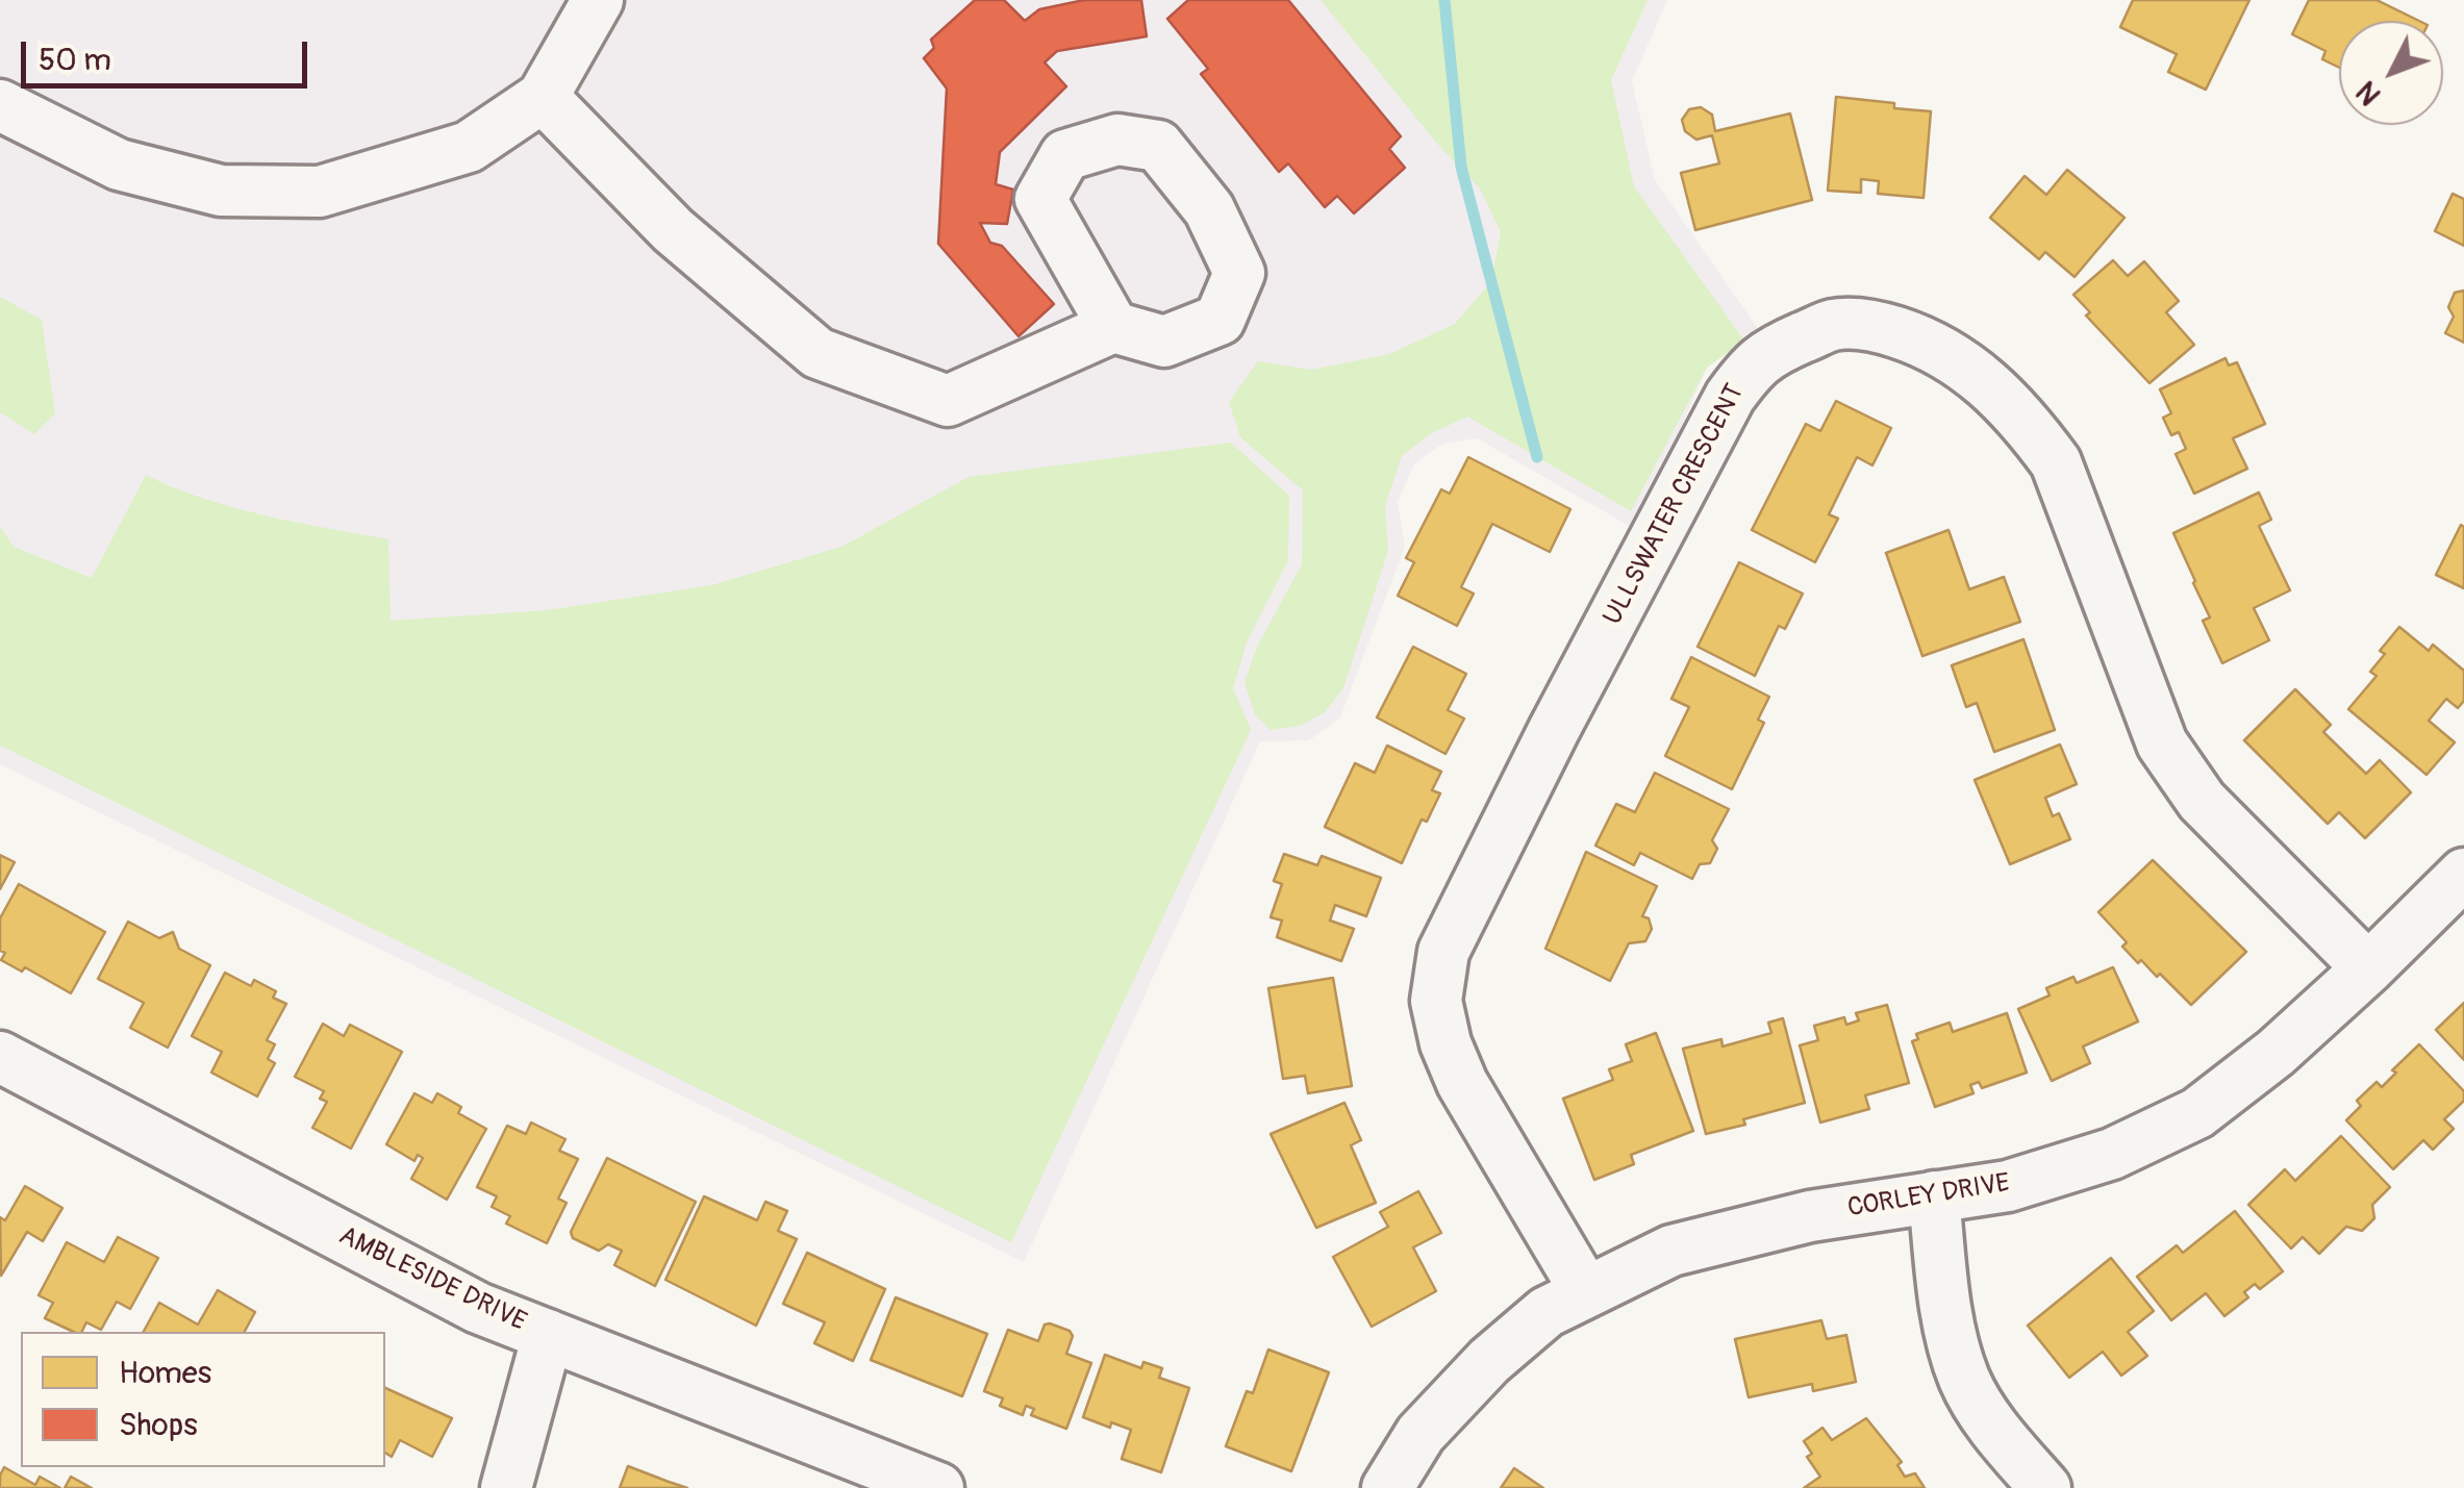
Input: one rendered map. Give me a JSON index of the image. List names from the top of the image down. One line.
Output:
{"streets":{"street":["ULLSWATER CRESCENT","CORLEY DRIVE","AMBLESIDE DRIVE"]},"crossings":[["ULLSWATER CRESCENT","CORLEY DRIVE"]],"legend":["Homes","Shops"],"scale_bar":"50 m","north":"bottom left"}
